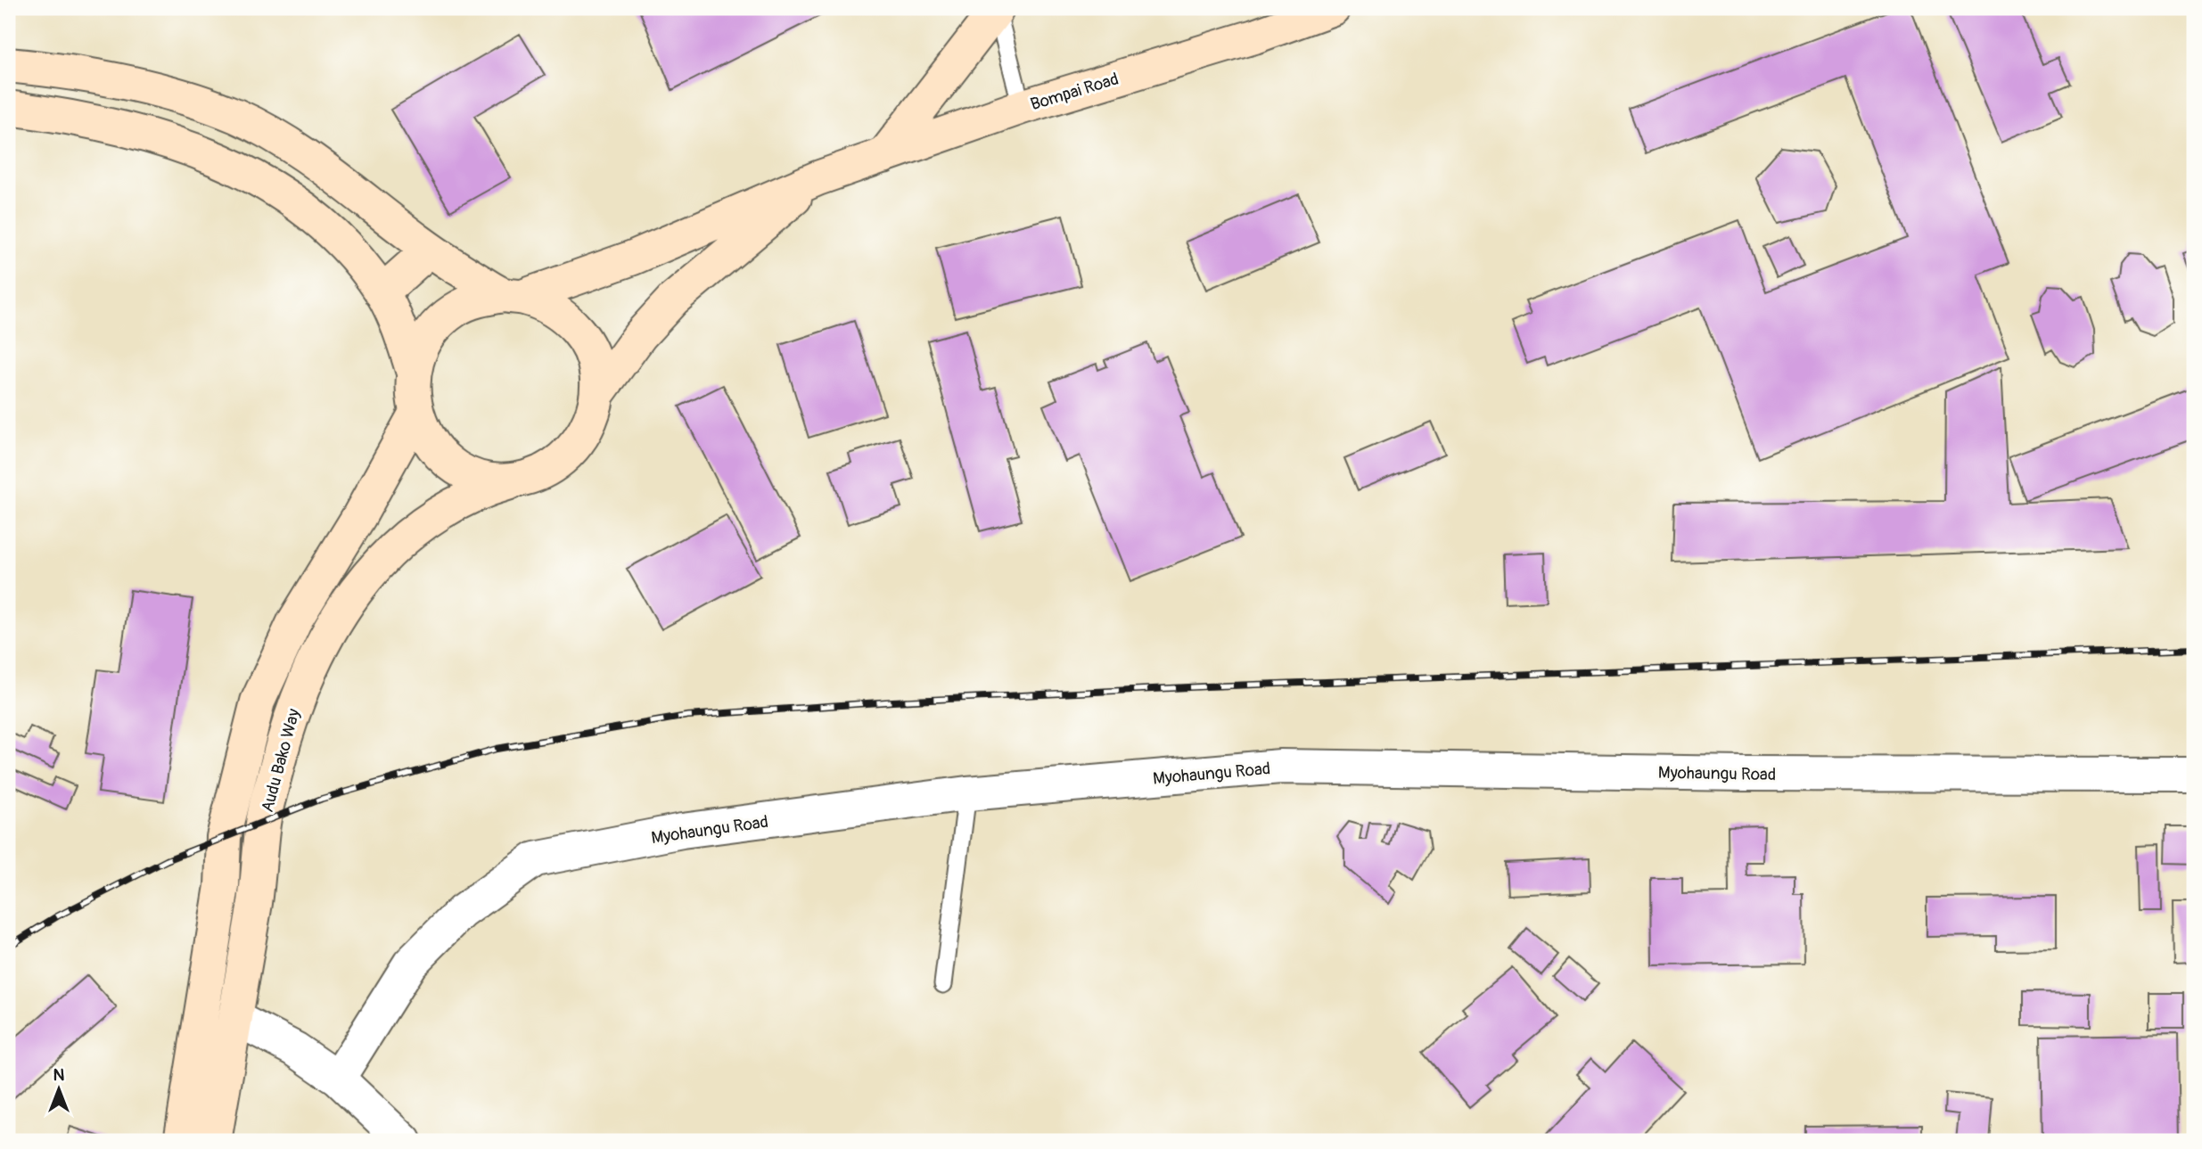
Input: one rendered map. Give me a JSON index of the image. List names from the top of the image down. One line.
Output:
{"streets":{"main road":["Bompai Road","Audu Bako Way"],"street":["Myohaungu Road"]},"crossings":[["Bompai Road","Audu Bako Way"]],"north":"top"}
